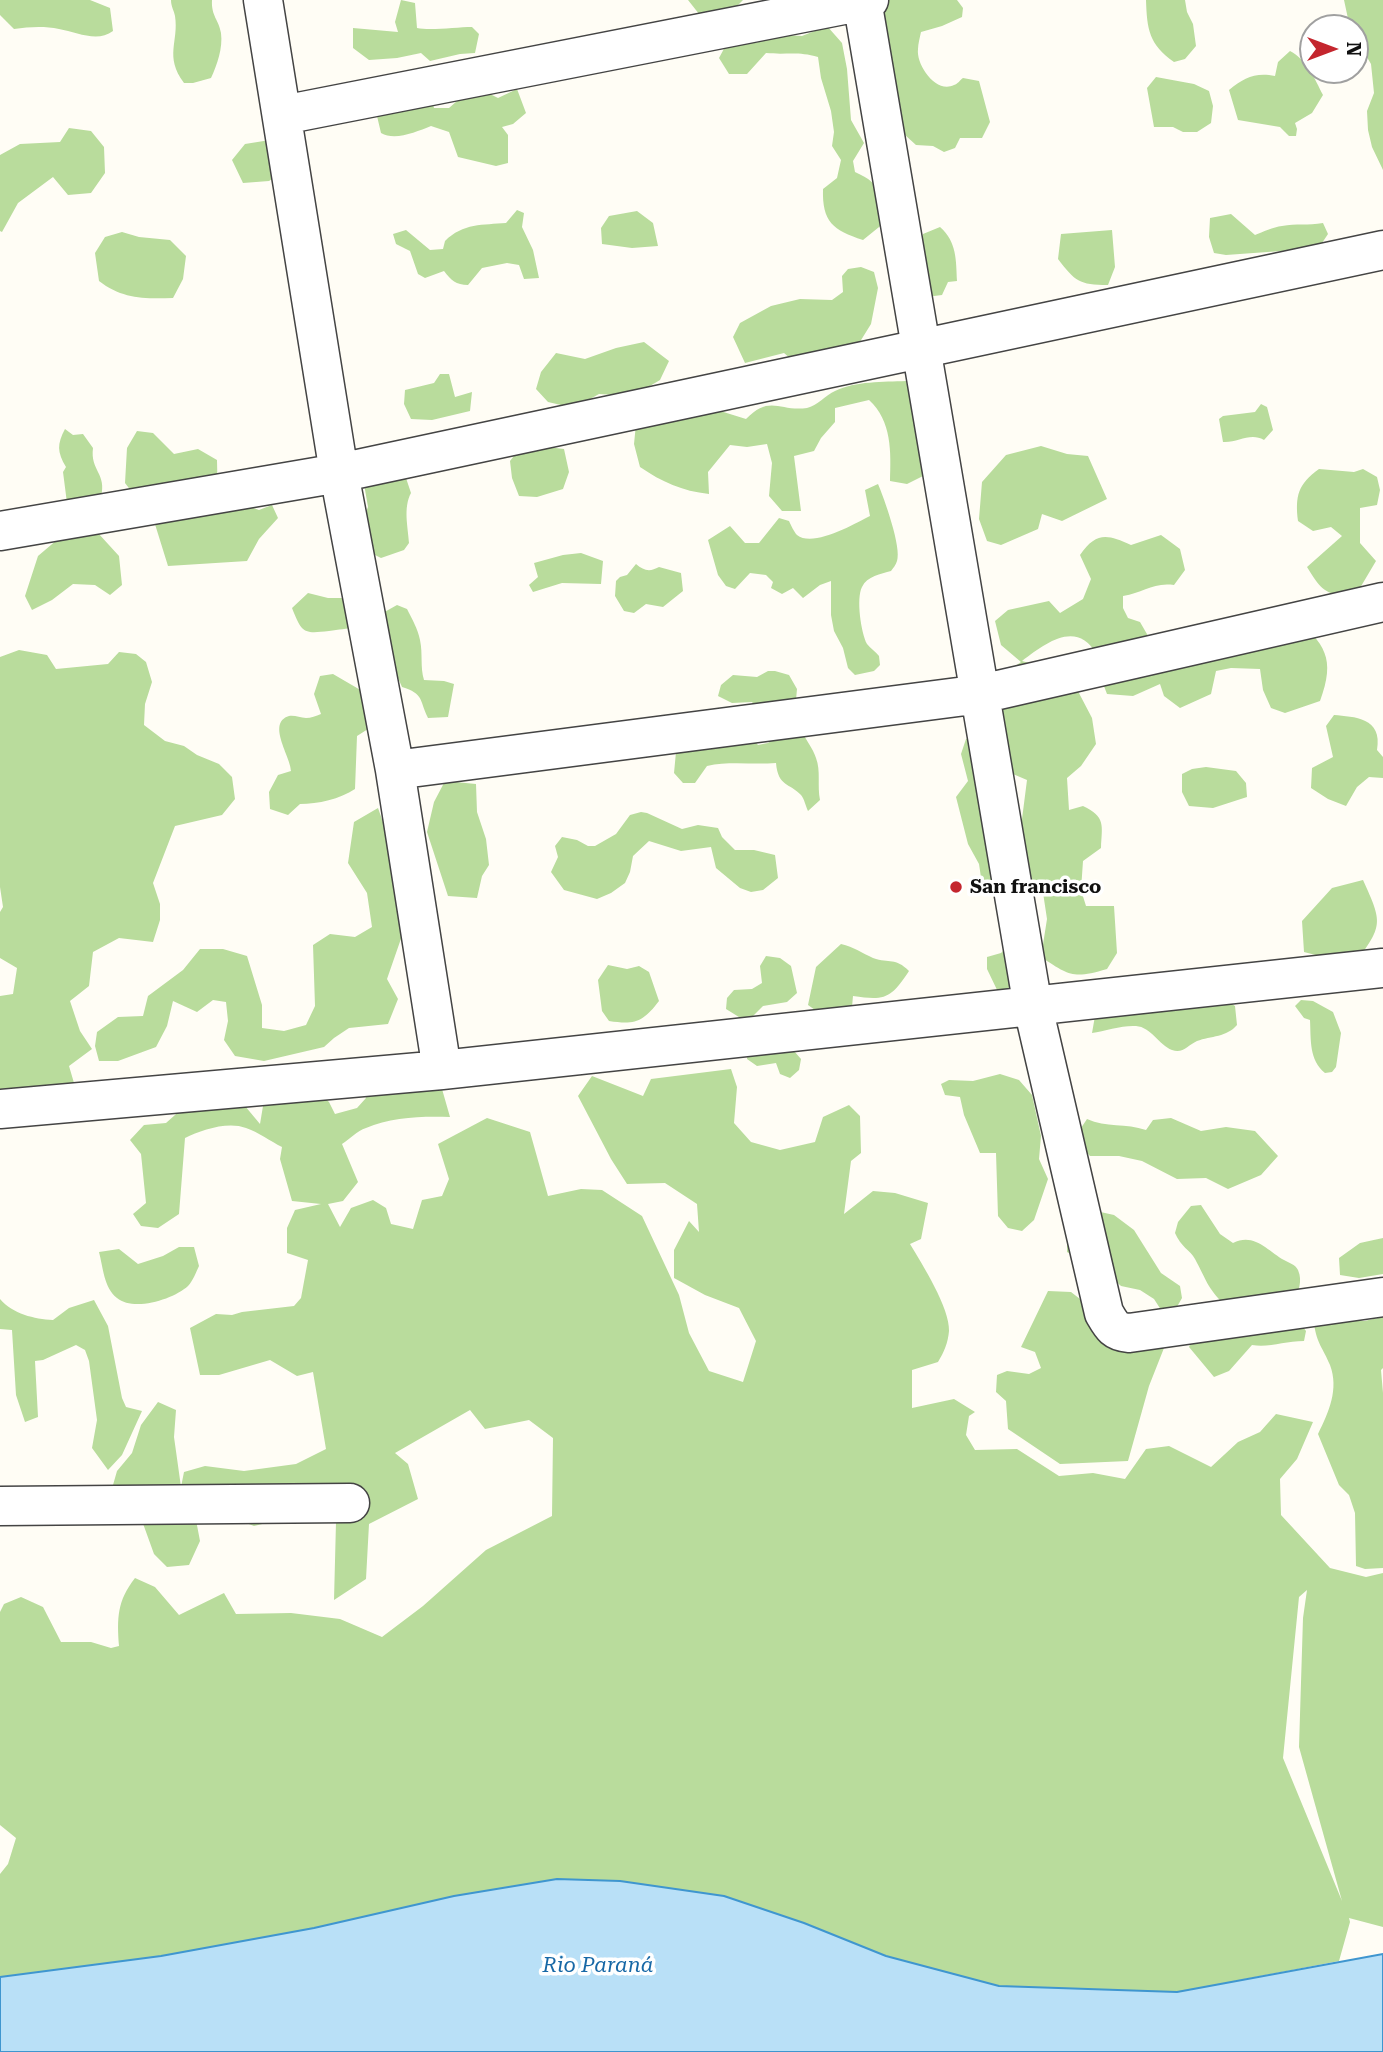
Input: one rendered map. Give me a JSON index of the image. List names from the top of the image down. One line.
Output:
{"water":["Rio Paraná"],"places":["San francisco"],"north":"right"}
